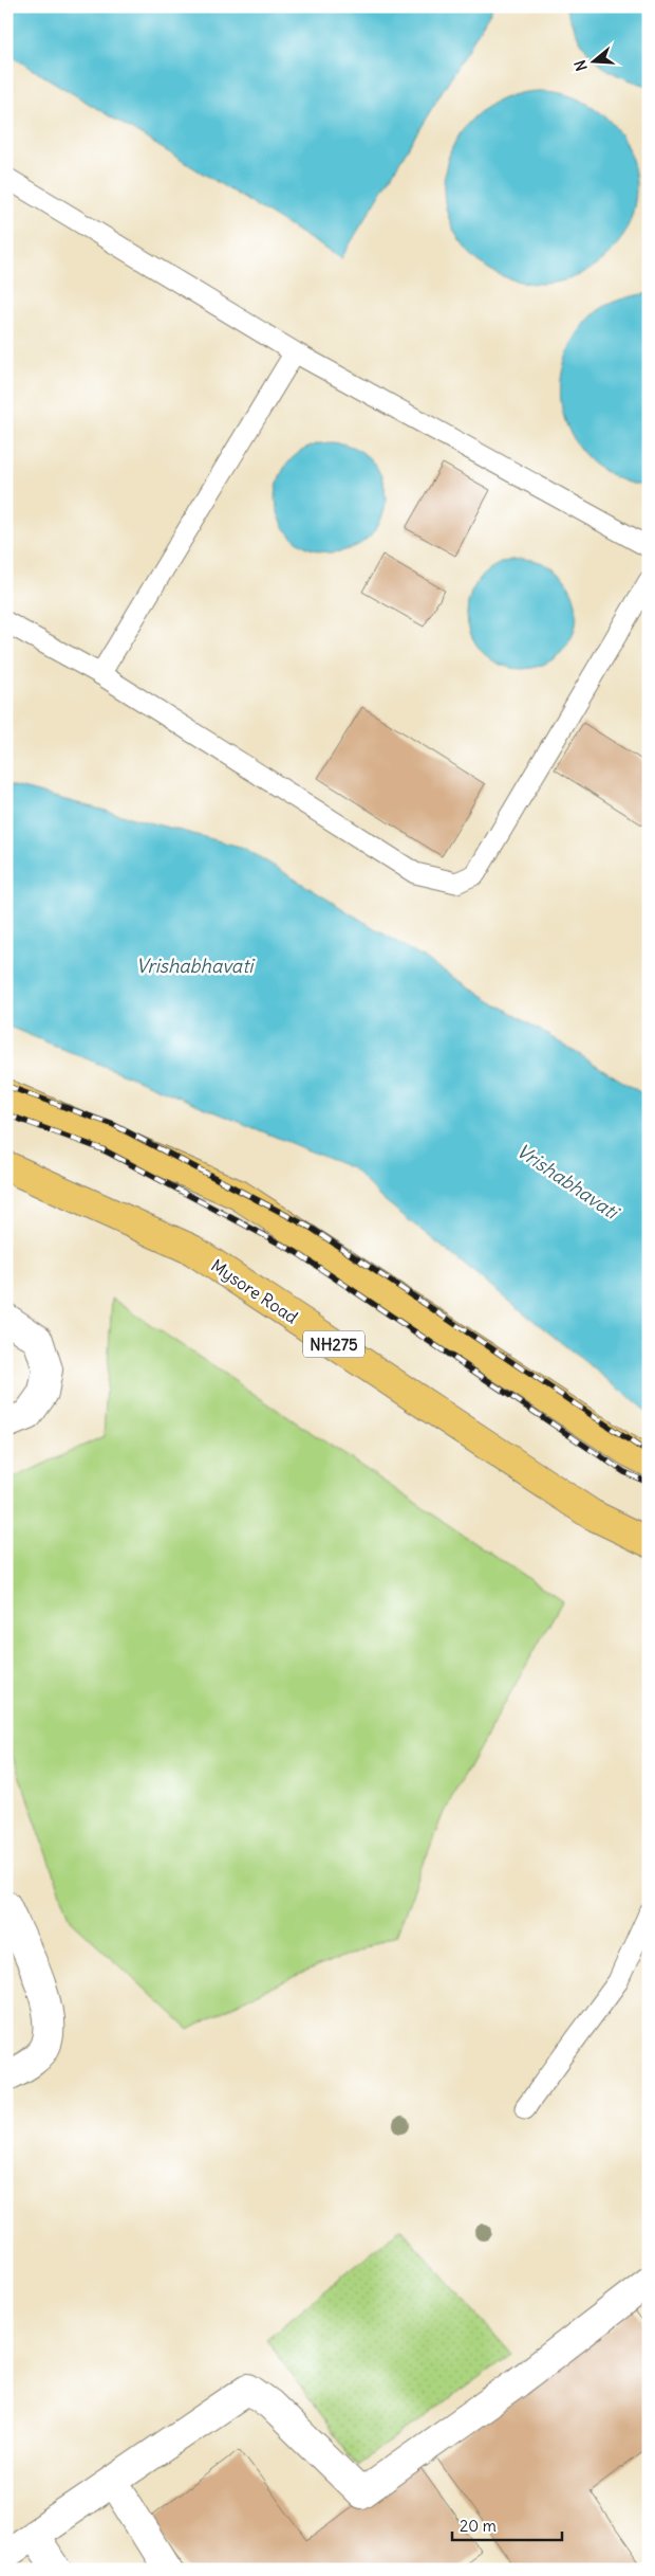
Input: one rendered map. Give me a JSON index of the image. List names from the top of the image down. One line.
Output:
{"streets":{"highway":["Mysore Road","NH275"]},"water":["Vrishabhavati"],"scale_bar":"20 m","north":"left"}
